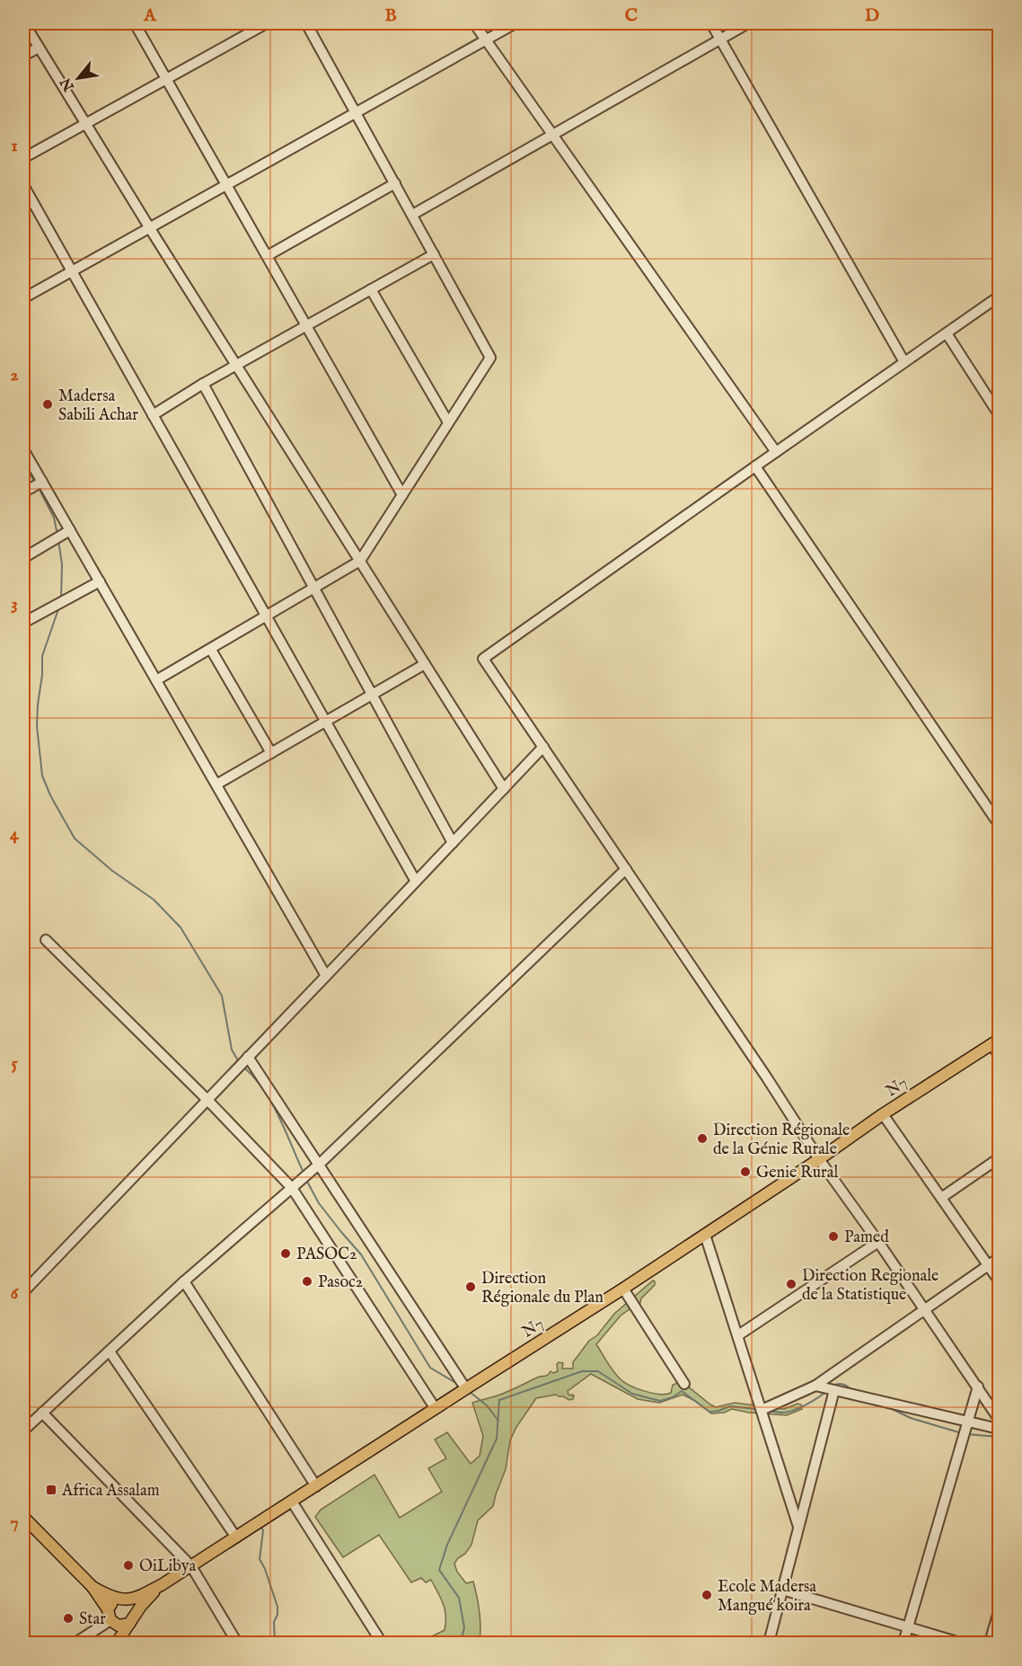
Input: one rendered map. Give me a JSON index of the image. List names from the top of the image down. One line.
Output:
{"streets":{"main road":["N7"]},"places":{"other":["Madersa Sabili Achar","Direction Régionale de la Génie Rurale","Genie Rural","Pamed","PASOC2","Pasoc2","Direction Regionale de la Statistique","Direction Régionale du Plan","OiLibya","Ecole Madersa Mangué koira","Star"],"transit":["Africa Assalam"]},"north":"bottom left","grid":{"columns":["A","B","C","D"],"rows":["1","2","3","4","5","6","7"]}}
